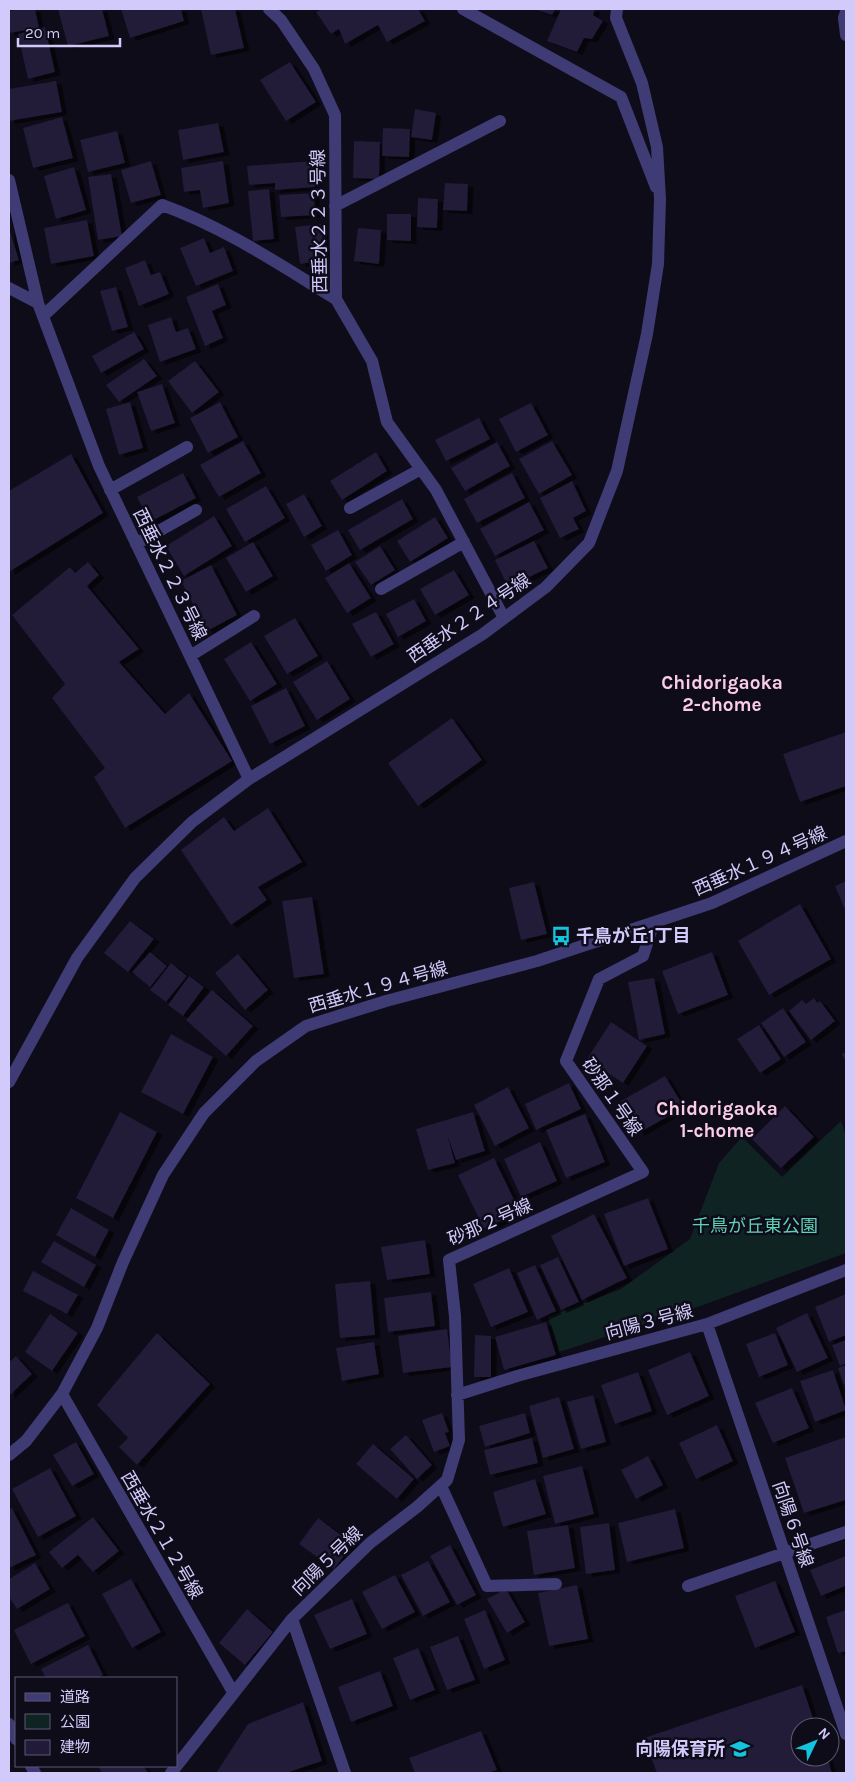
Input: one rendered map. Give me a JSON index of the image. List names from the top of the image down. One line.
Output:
{"streets":{"street":["西垂水２２３号線","西垂水２２４号線","西垂水１９４号線","砂那１号線","砂那２号線","向陽３号線","向陽６号線","西垂水２１２号線","向陽５号線"]},"crossings":[["西垂水２２３号線","西垂水２２４号線"],["西垂水１９４号線","砂那１号線"],["西垂水１９４号線","西垂水２１２号線"],["砂那１号線","砂那２号線"],["砂那２号線","向陽３号線"],["砂那２号線","向陽５号線"],["向陽３号線","向陽６号線"],["向陽３号線","向陽５号線"]],"districts":["Chidorigaoka 2-chome","Chidorigaoka 1-chome"],"parks":["千鳥が丘東公園"],"places":{"bus stop":["千鳥が丘1丁目"],"school or university":["向陽保育所"]},"legend":["道路","公園","建物"],"scale_bar":"20 m","north":"top right"}
